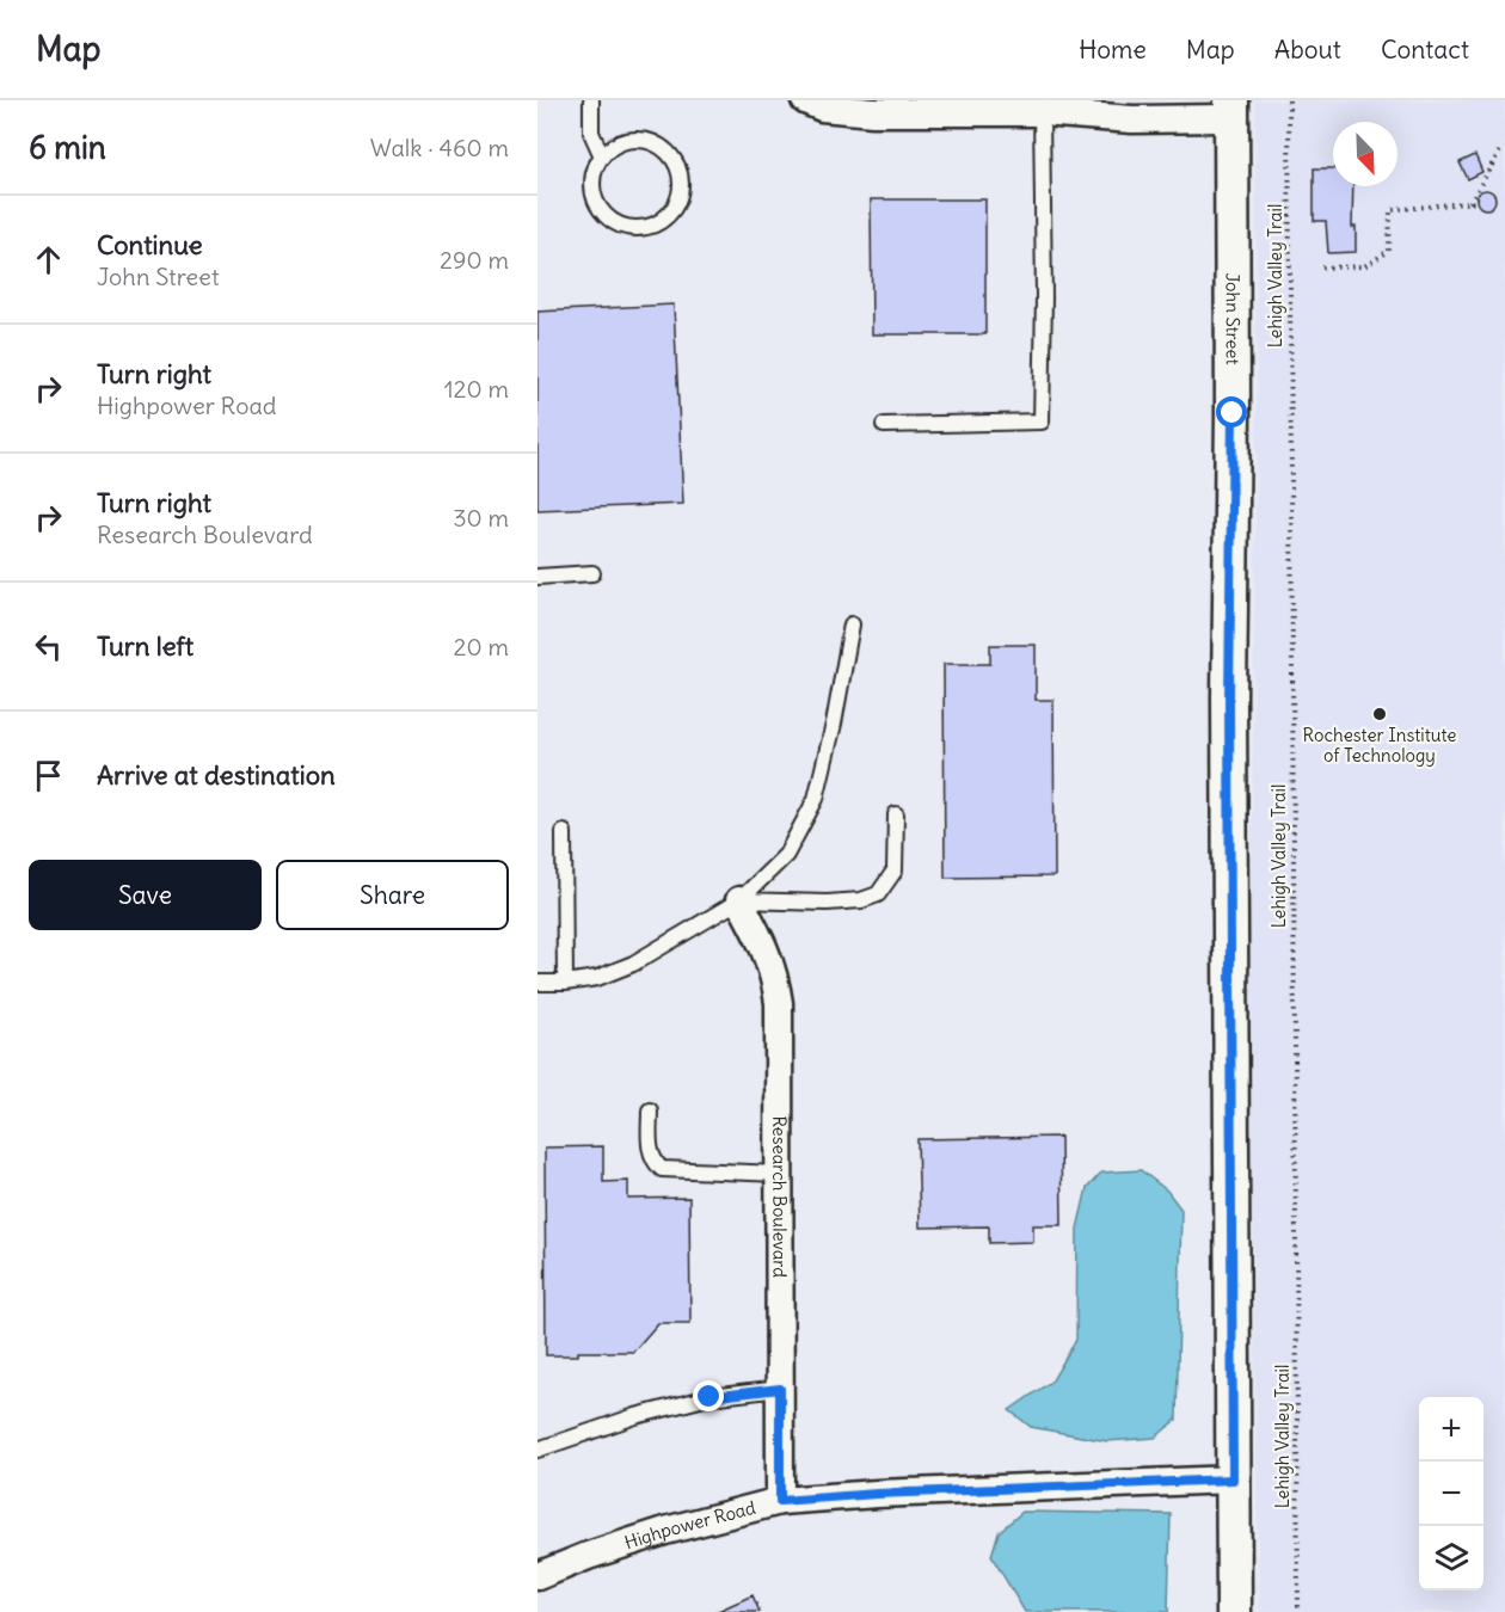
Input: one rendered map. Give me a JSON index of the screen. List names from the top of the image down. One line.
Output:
{"streets":{"street":["John Street","Research Boulevard","Highpower Road"],"path":["Lehigh Valley Trail"]},"crossings":[["John Street","Highpower Road"],["Research Boulevard","Highpower Road"]],"places":["Rochester Institute of Technology"],"north":"bottom right","page":{"header":"Map","nav":["Home","Map","About","Contact"],"heading":["6 min","Walk · 460 m"],"list":[["Continue","John Street","290 m"],["Turn right","Highpower Road","120 m"],["Turn right","Research Boulevard","30 m"],["Turn left","20 m"],"Arrive at destination"],"buttons":["Save","Share"],"map_buttons":["+","−"]}}
